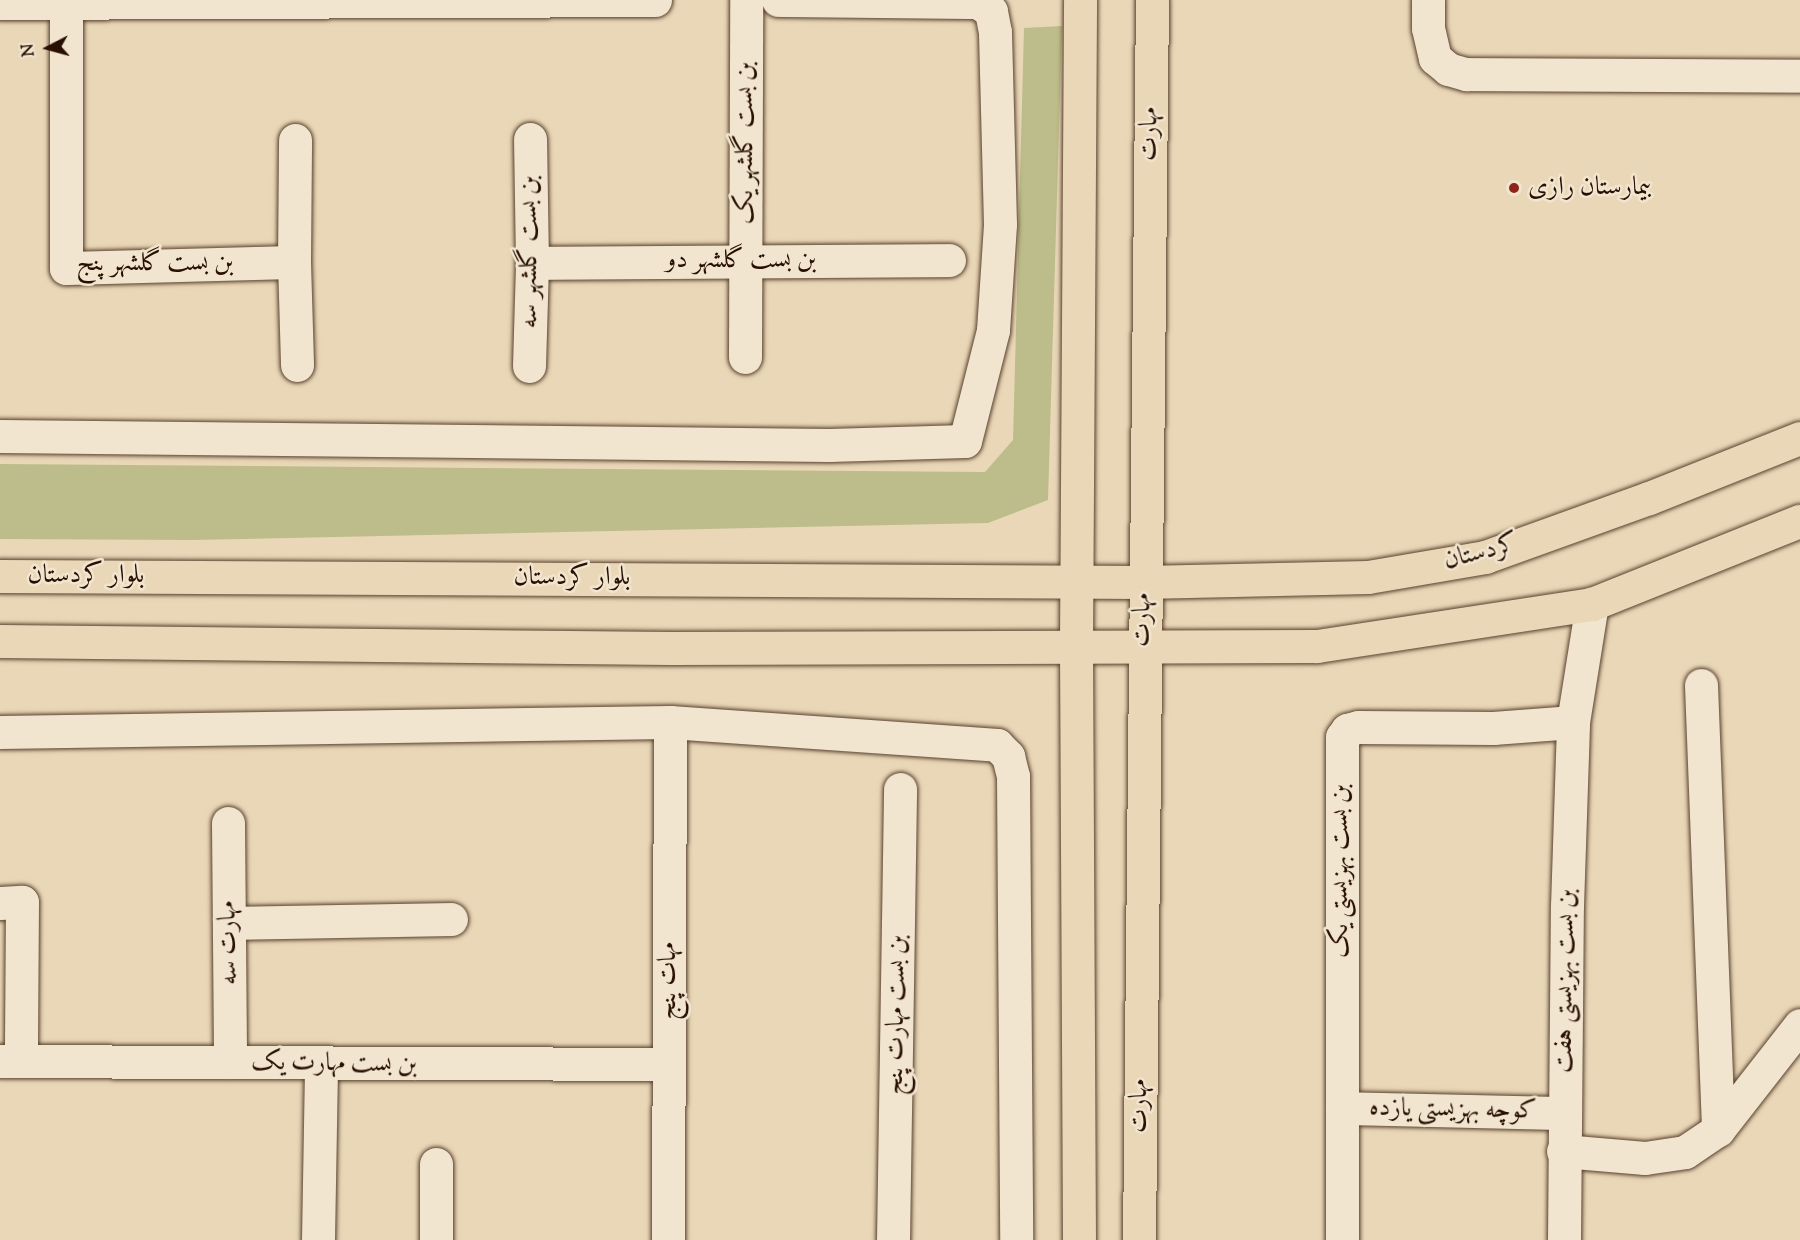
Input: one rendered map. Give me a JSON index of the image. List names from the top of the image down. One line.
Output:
{"streets":{"main road":["مهارت","کردستان","بلوار کردستان"],"street":["بن بست گلشهر یک","بن بست گلشهر سه","بن بست گلشهر دو","بن بست گلشهر پنج","بن بست بهزیستی یک","مهارت سه","مهات پنج","بن بست بهزیستی هفت","بن بست مهارت پنج","بن بست مهارت یک","کوچه بهزیستی یازده"]},"crossings":[["مهارت","کردستان"],["مهارت","بلوار کردستان"],["بن بست گلشهر یک","بن بست گلشهر دو"],["بن بست گلشهر سه","بن بست گلشهر دو"],["کردستان","بلوار کردستان"],["بن بست بهزیستی یک","بن بست بهزیستی هفت"],["بن بست بهزیستی یک","کوچه بهزیستی یازده"],["مهارت سه","بن بست مهارت یک"],["مهات پنج","بن بست مهارت یک"],["بن بست بهزیستی هفت","کوچه بهزیستی یازده"]],"places":["بیمارستان رازی"],"north":"left"}
